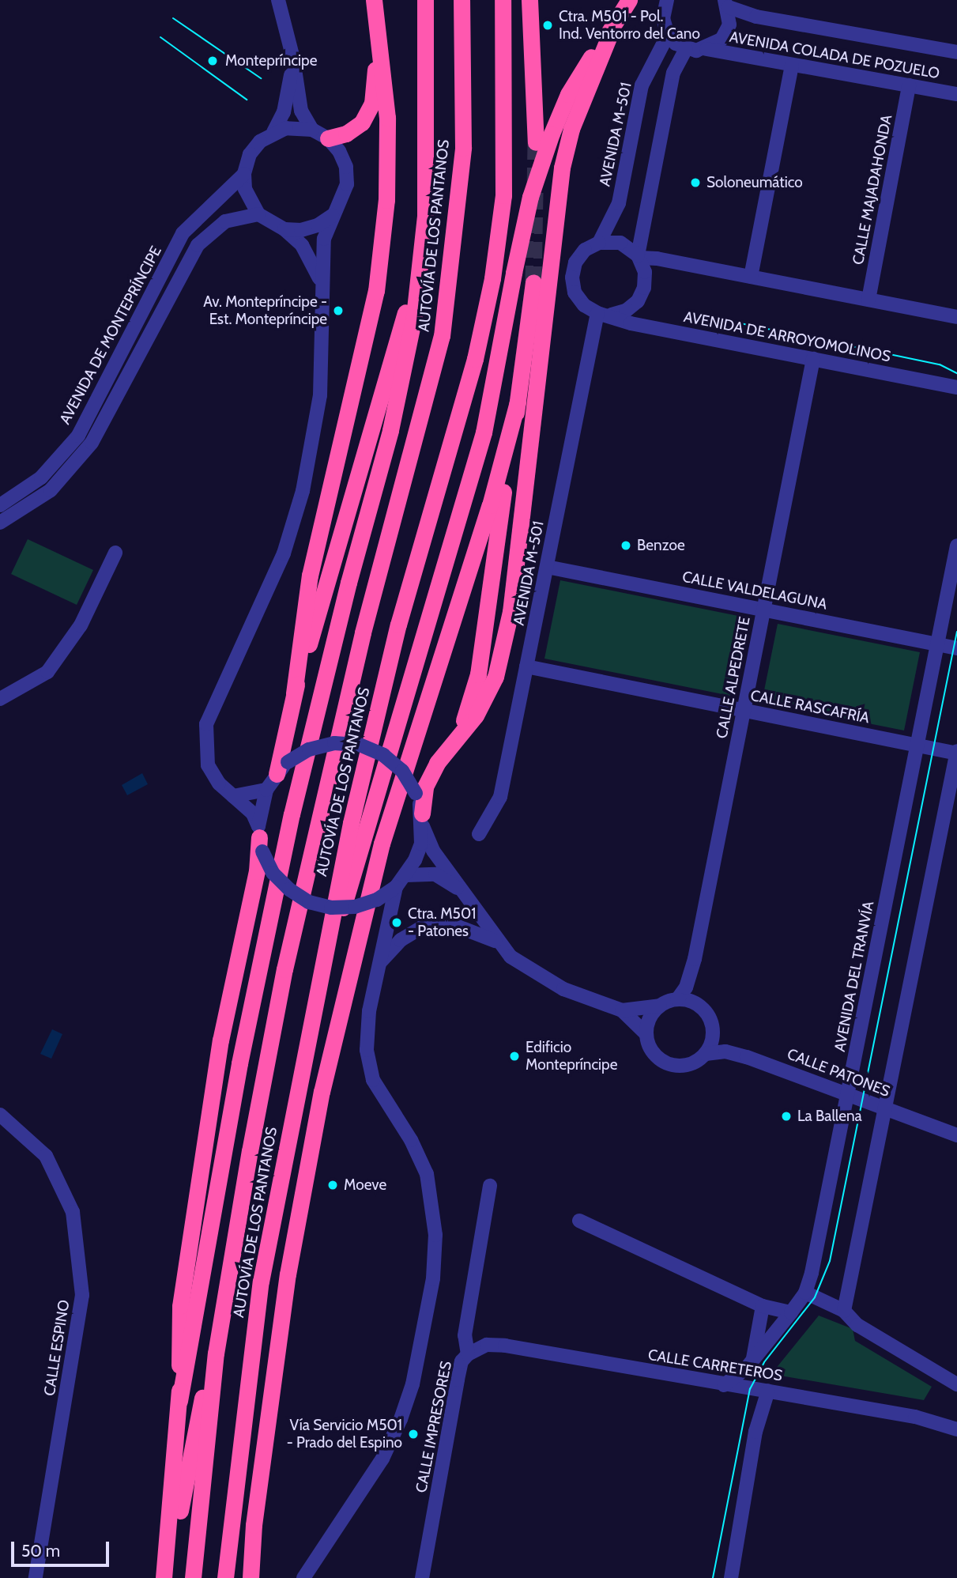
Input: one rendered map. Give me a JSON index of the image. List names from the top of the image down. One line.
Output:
{"streets":{"highway":["AUTOVÍA DE LOS PANTANOS"],"street":["AVENIDA COLADA DE POZUELO","AVENIDA M-501","CALLE MAJADAHONDA","AVENIDA DE MONTEPRÍNCIPE","AVENIDA DE ARROYOMOLINOS","CALLE VALDELAGUNA","CALLE ALPEDRETE","CALLE RASCAFRÍA","AVENIDA DEL TRANVÍA","CALLE PATONES","CALLE ESPINO","CALLE CARRETEROS","CALLE IMPRESORES"]},"crossings":[["AVENIDA COLADA DE POZUELO","CALLE MAJADAHONDA"],["AVENIDA M-501","AVENIDA DE ARROYOMOLINOS"],["AVENIDA M-501","CALLE VALDELAGUNA"],["AVENIDA M-501","CALLE RASCAFRÍA"],["AVENIDA DE ARROYOMOLINOS","CALLE ALPEDRETE"],["CALLE VALDELAGUNA","CALLE ALPEDRETE"],["CALLE VALDELAGUNA","AVENIDA DEL TRANVÍA"],["CALLE ALPEDRETE","CALLE RASCAFRÍA"],["CALLE ALPEDRETE","CALLE PATONES"],["CALLE RASCAFRÍA","AVENIDA DEL TRANVÍA"],["AVENIDA DEL TRANVÍA","CALLE PATONES"],["AVENIDA DEL TRANVÍA","CALLE CARRETEROS"],["CALLE CARRETEROS","CALLE IMPRESORES"]],"places":["Ctra. M501 - Pol. Ind. Ventorro del Cano","Montepríncipe","Soloneumático","Av. Montepríncipe - Est. Montepríncipe","Benzoe","Ctra. M501 - Patones","Edificio Montepríncipe","La Ballena","Moeve","Vía Servicio M501 - Prado del Espino"],"scale_bar":"50 m"}
